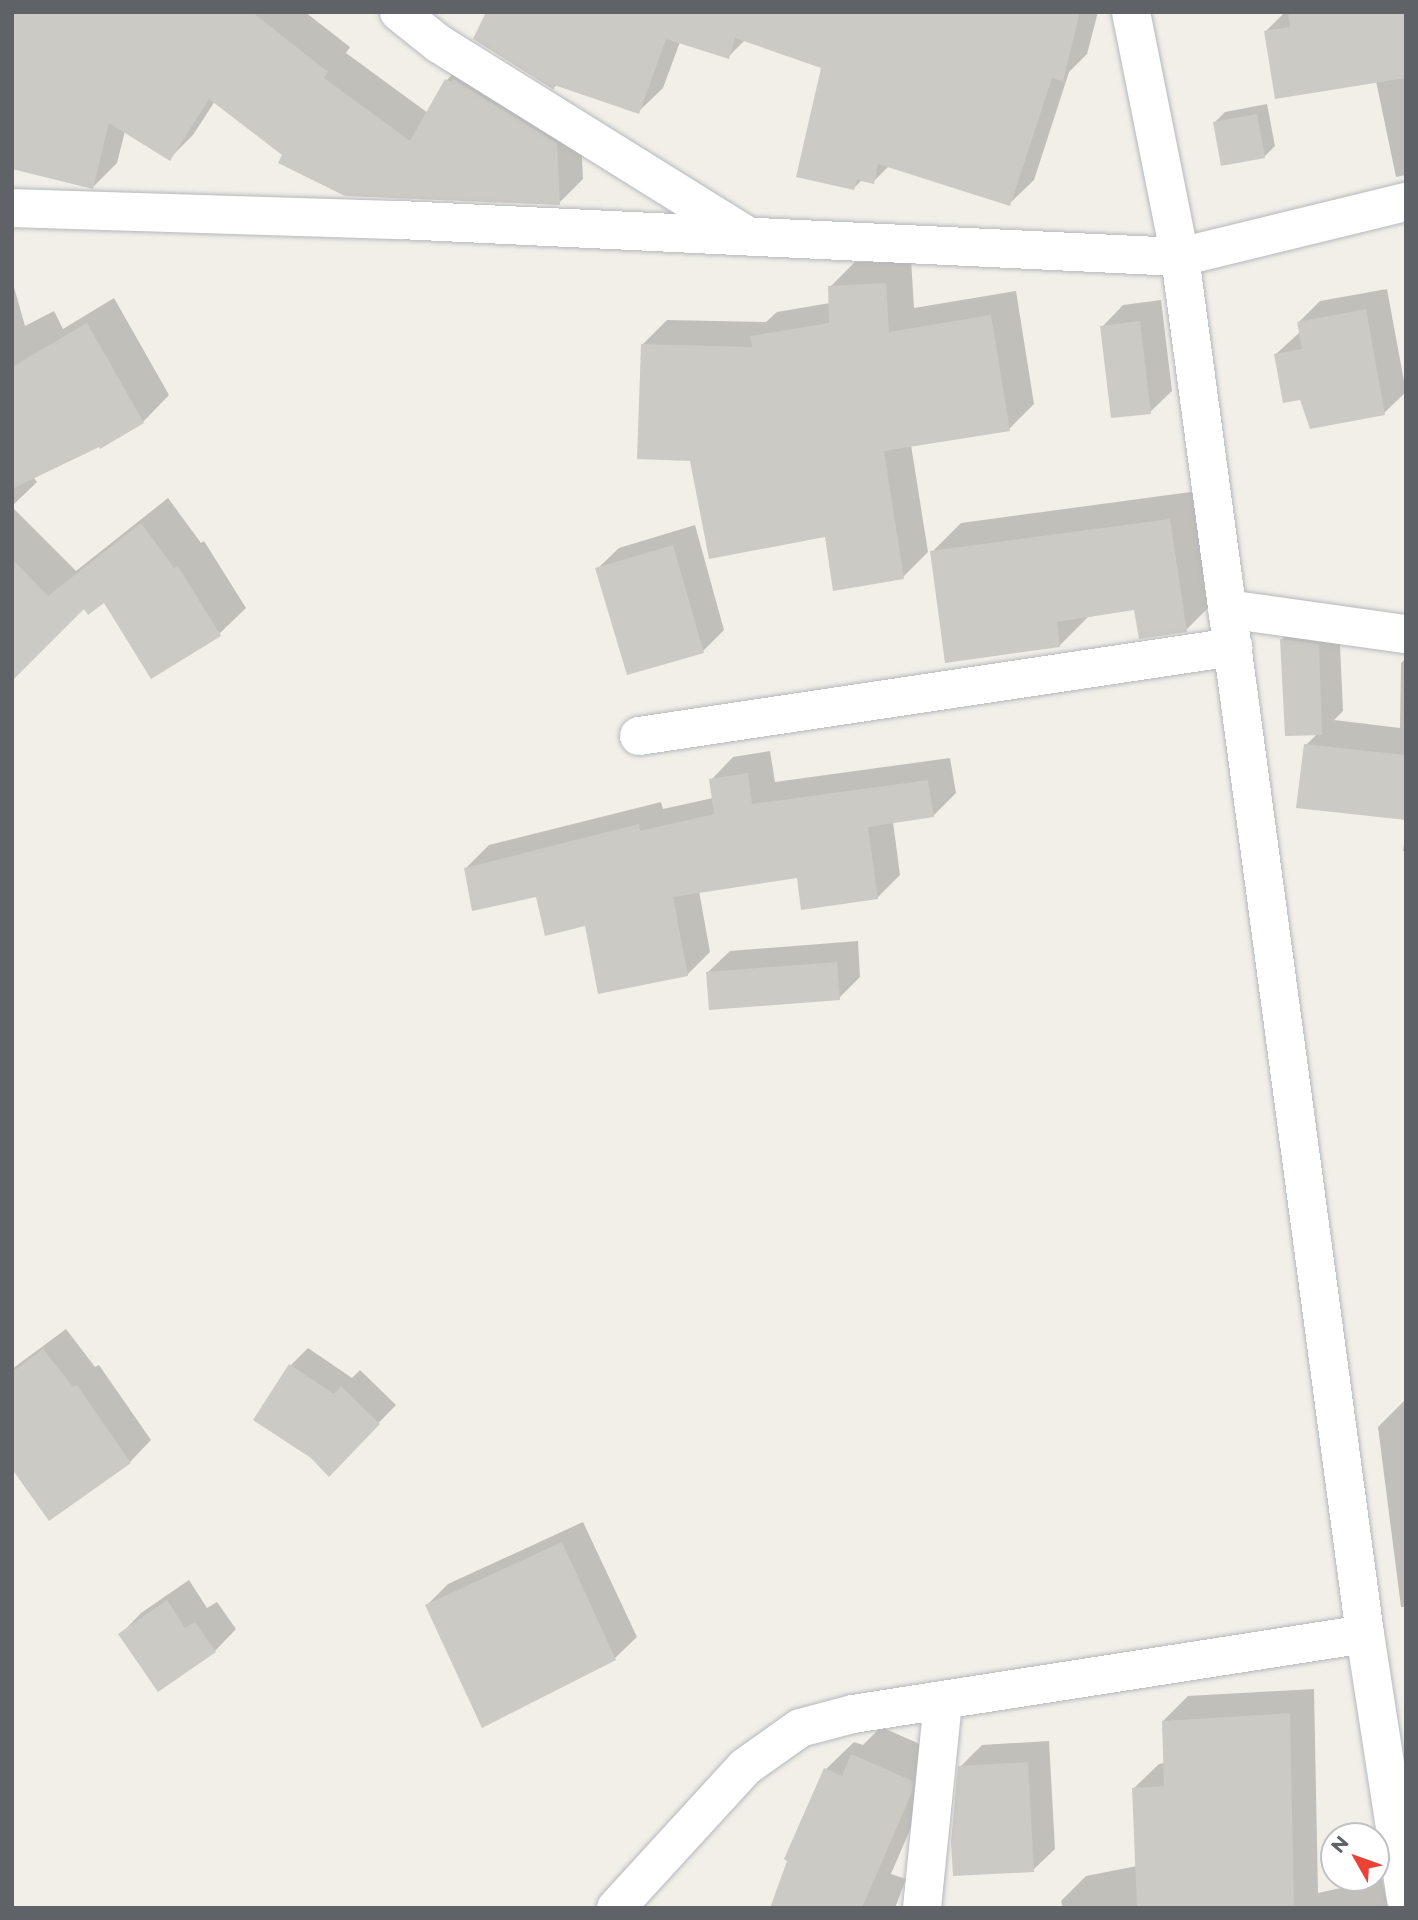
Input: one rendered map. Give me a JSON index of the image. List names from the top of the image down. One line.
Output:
{"north":"top left"}
